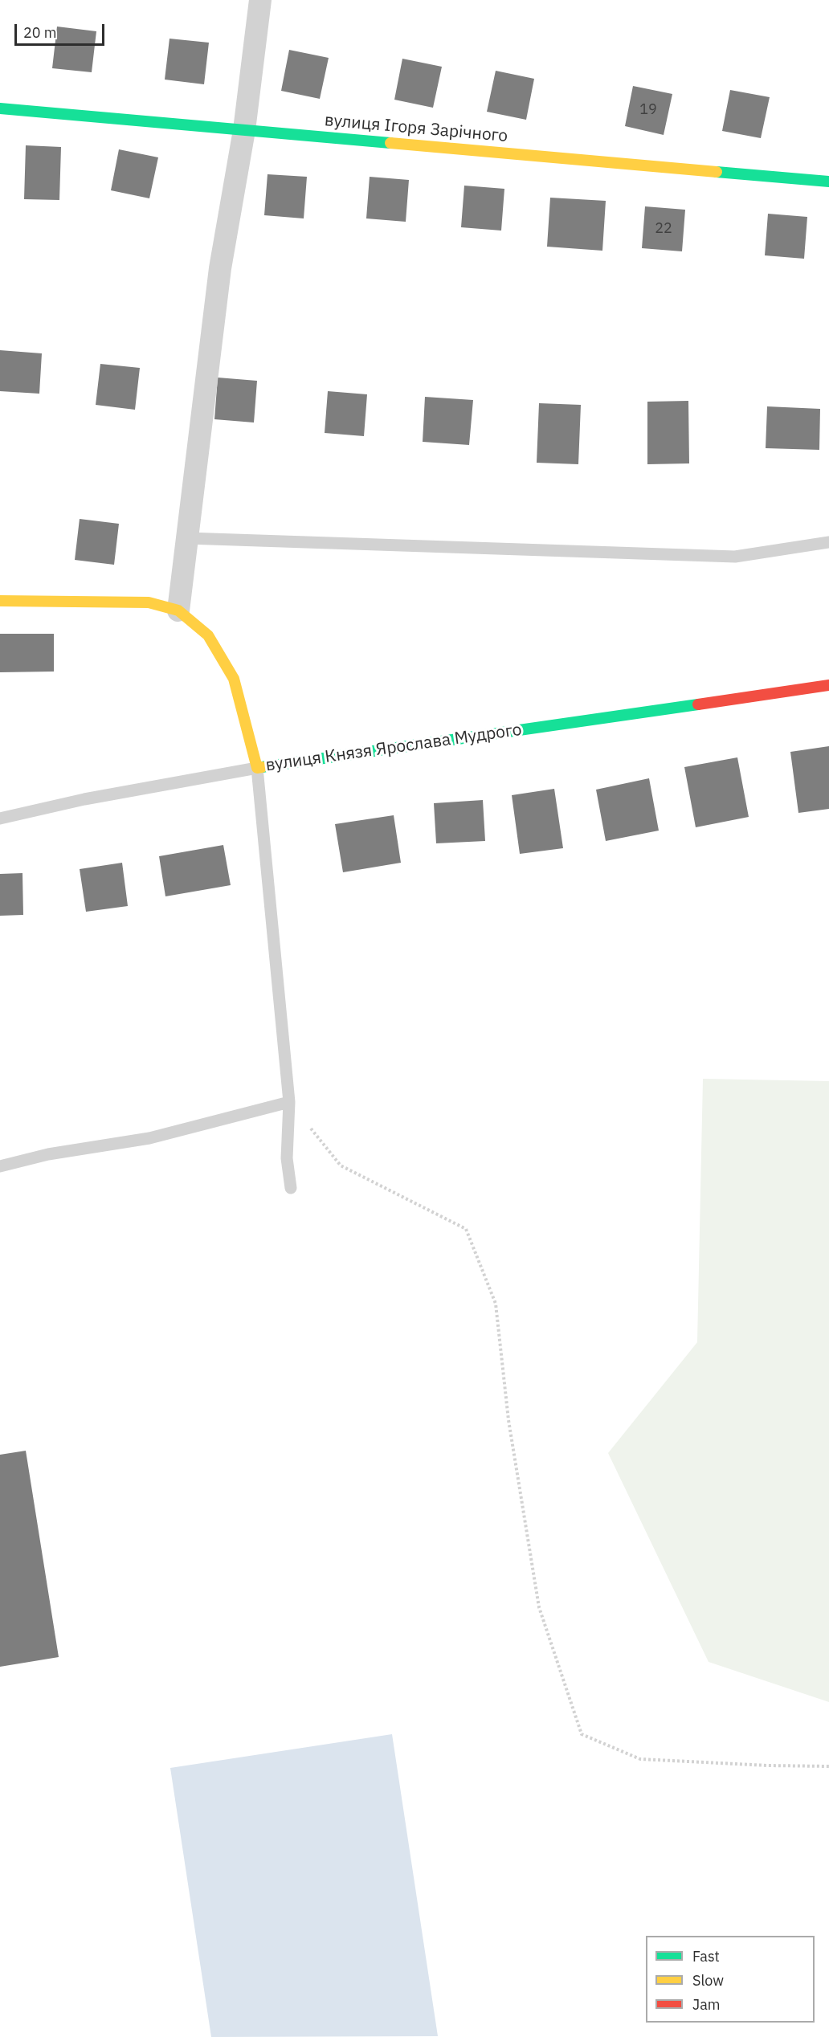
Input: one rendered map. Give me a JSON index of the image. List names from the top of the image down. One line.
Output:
{"streets":{"street":["вулиця Ігоря Зарічного","вулиця Князя Ярослава Мудрого"]},"house_numbers":["19","22"],"legend":["Fast","Slow","Jam"],"scale_bar":"20 m"}
